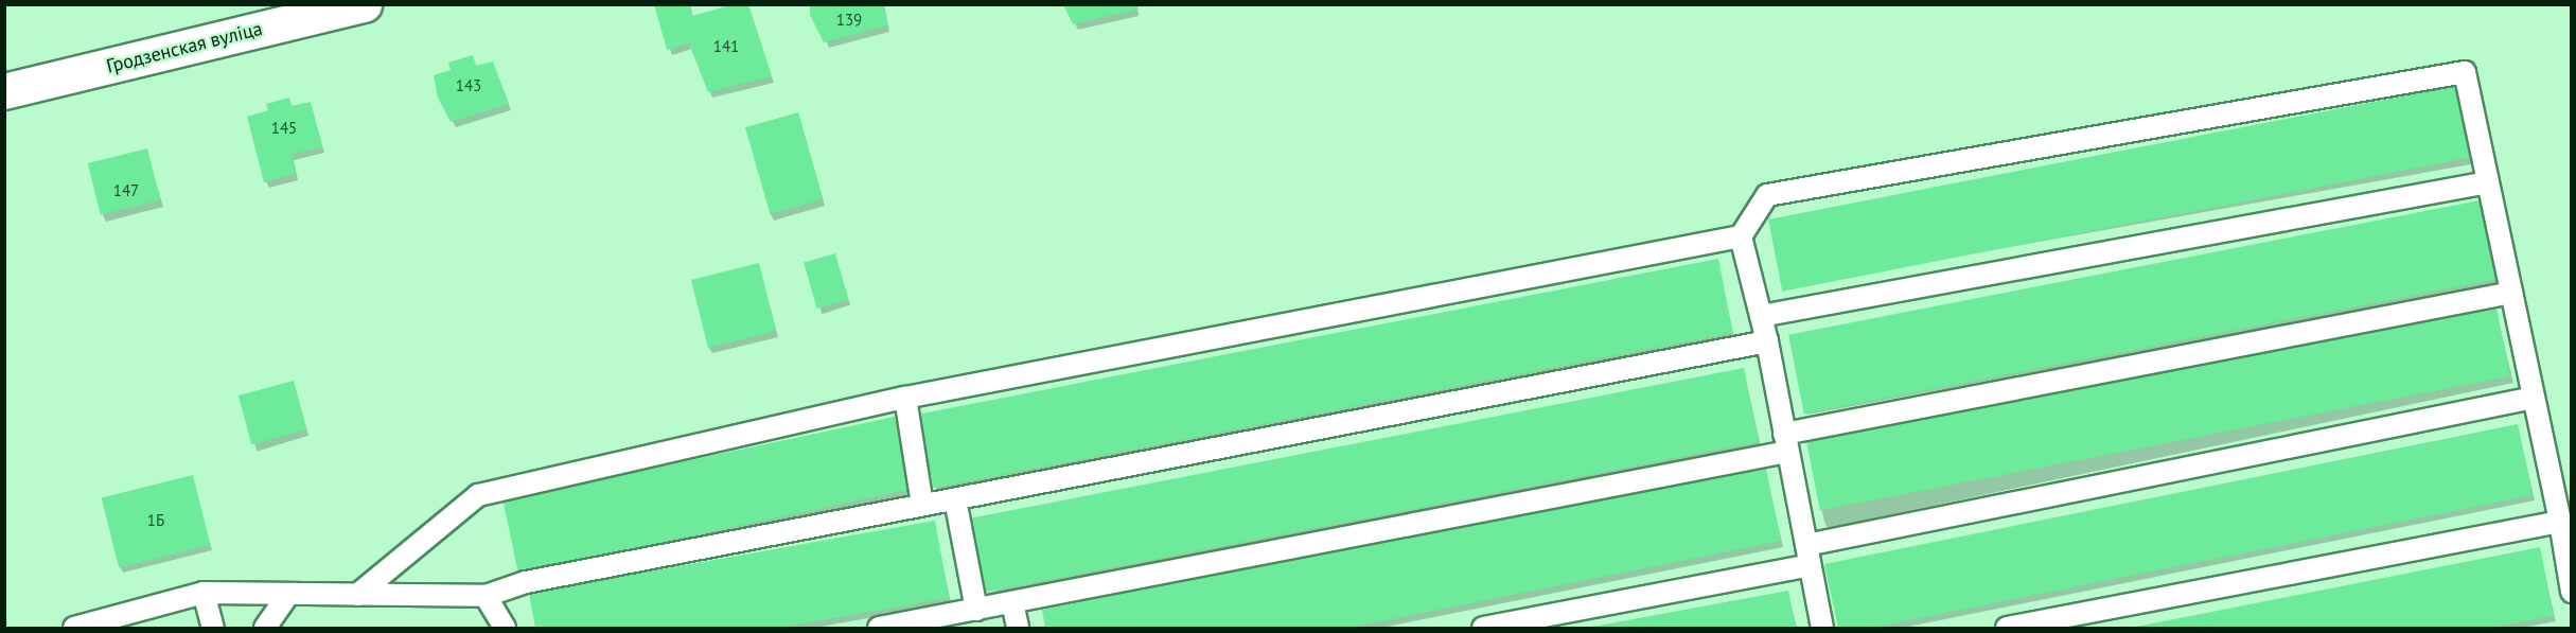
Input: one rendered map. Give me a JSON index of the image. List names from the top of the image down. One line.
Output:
{"streets":{"street":["Гродзенская вуліца"]},"house_numbers":["139","141","143","145","147","1Б"]}
